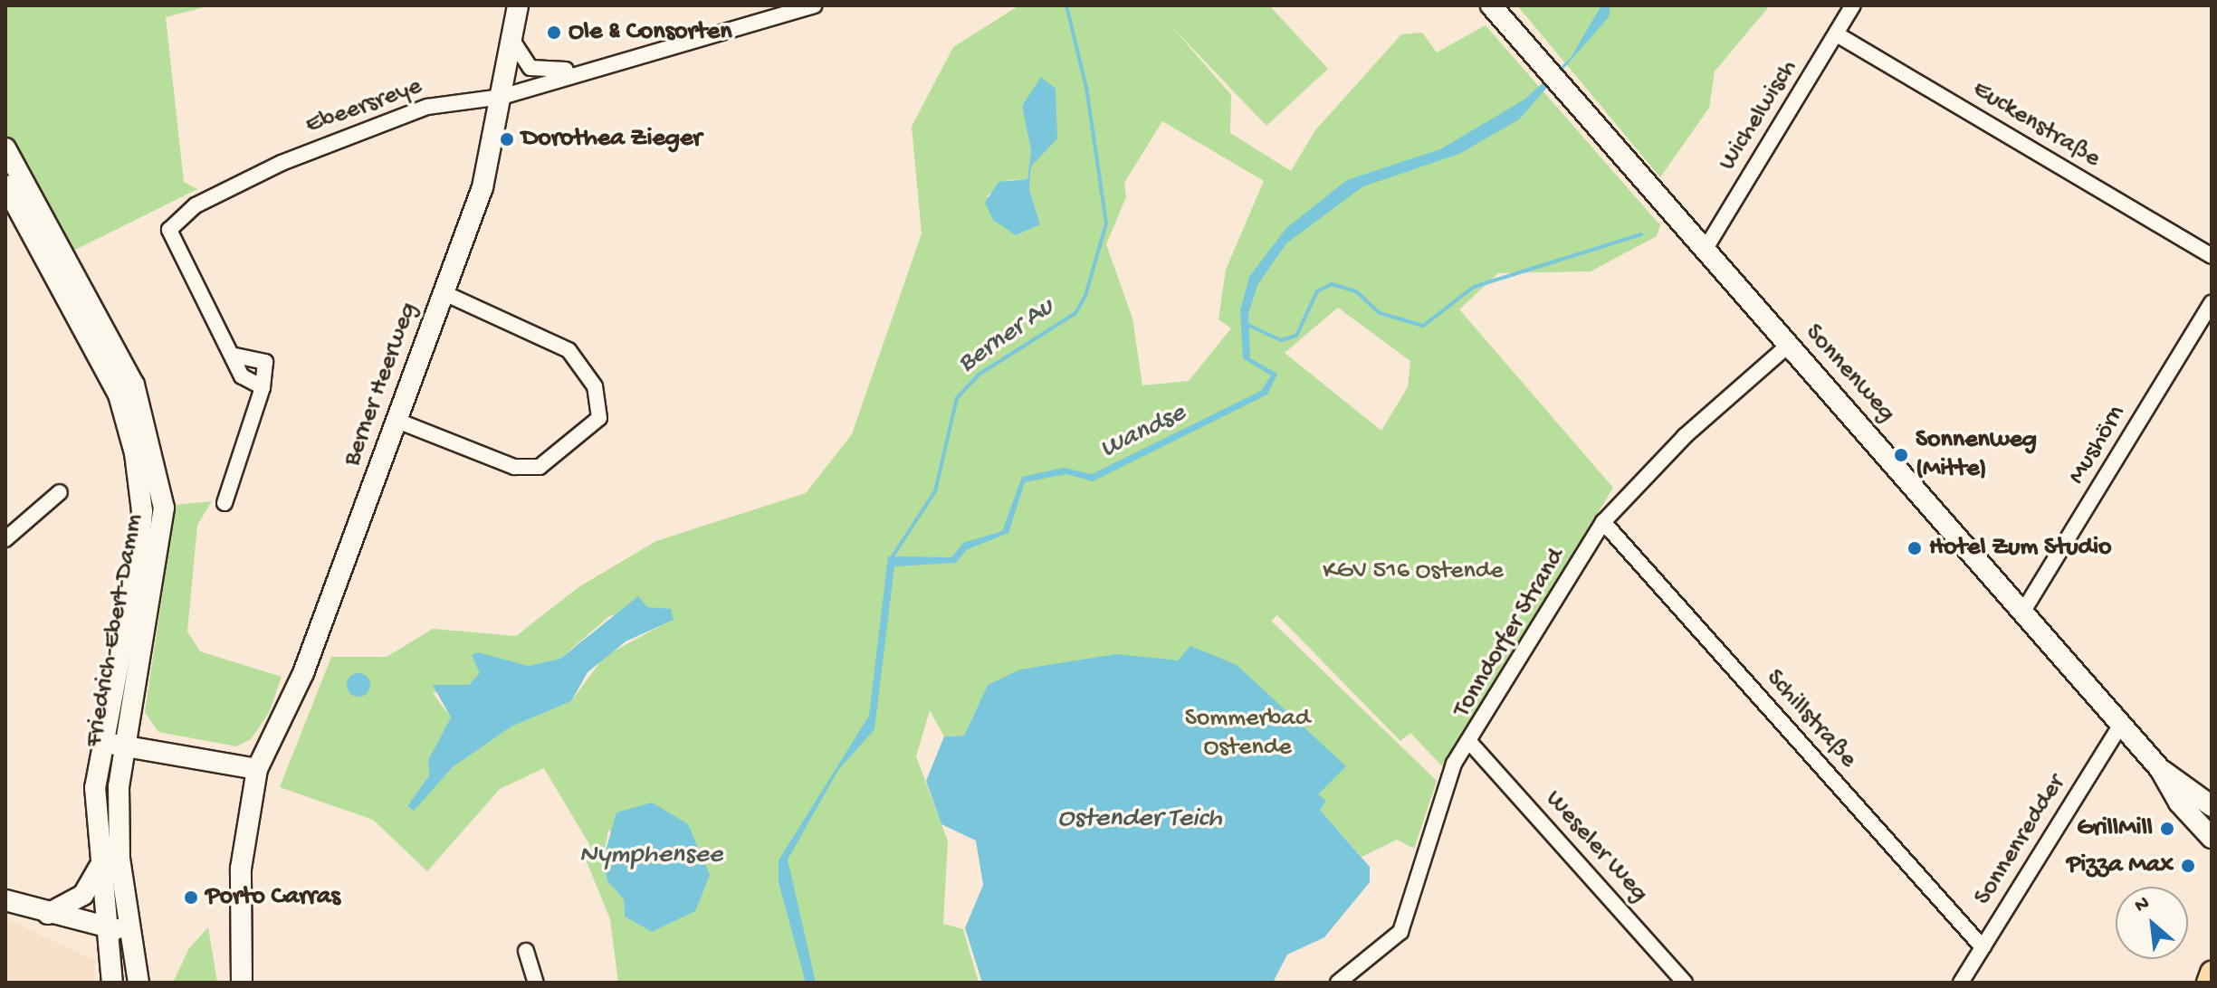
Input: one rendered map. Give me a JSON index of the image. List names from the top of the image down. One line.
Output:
{"streets":{"street":["Ebeersreye","Wichelwisch","Euckenstraße","Sonnenweg","Berner Heerweg","Mushörn","Friedrich-Ebert-Damm","Tonndorfer Strand","Schillstraße","Sonnenredder","Weseler Weg"]},"crossings":[["Ebeersreye","Berner Heerweg"],["Wichelwisch","Euckenstraße"],["Wichelwisch","Sonnenweg"],["Sonnenweg","Mushörn"],["Sonnenweg","Tonndorfer Strand"],["Sonnenweg","Sonnenredder"],["Tonndorfer Strand","Schillstraße"],["Tonndorfer Strand","Weseler Weg"],["Schillstraße","Sonnenredder"]],"water":["Berner Au","Wandse","Ostender Teich","Nymphensee"],"parks":["KGV 516 Ostende","Sommerbad Ostende"],"places":["Ole & Consorten","Dorothea Zieger","Sonnenweg (Mitte)","Hotel Zum Studio","GrillMill","Pizza Max","Porto Carras"],"north":"top left"}
